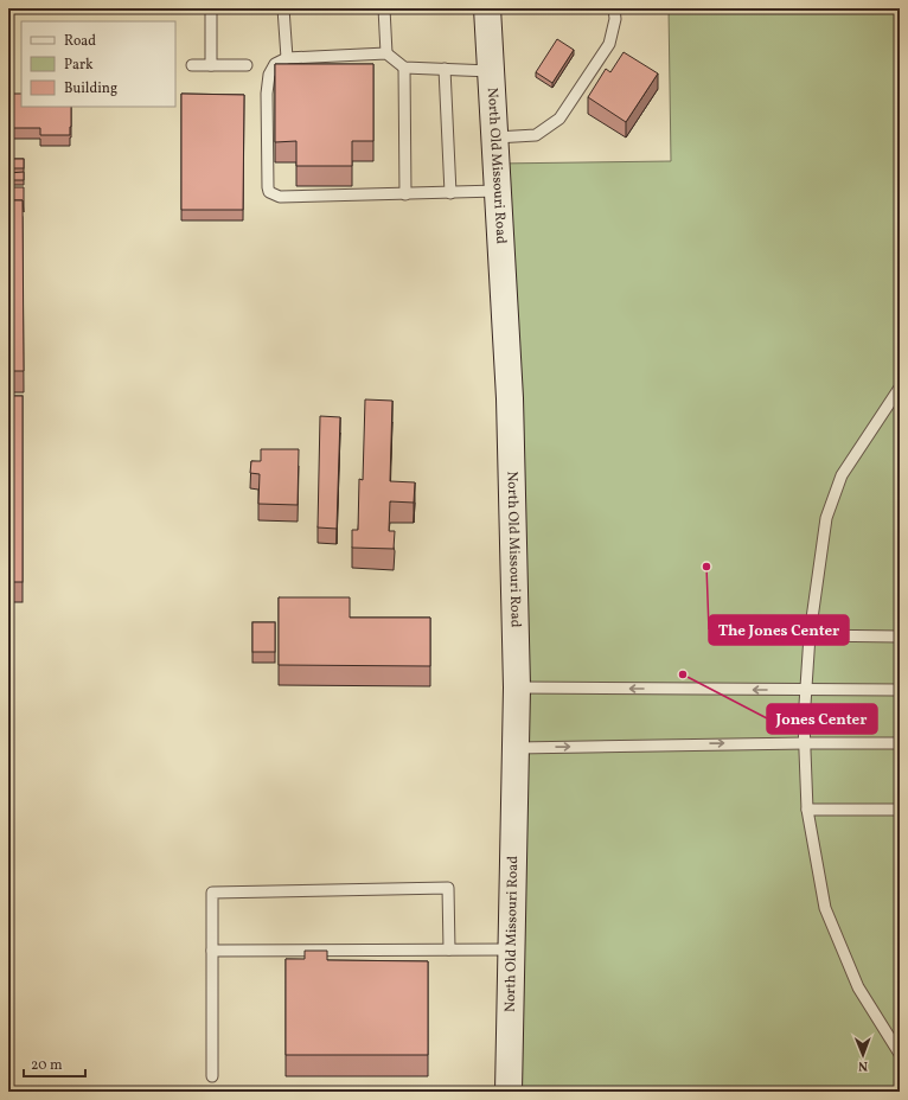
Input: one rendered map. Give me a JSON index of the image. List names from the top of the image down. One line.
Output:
{"streets":{"main road":["North Old Missouri Road"]},"places":["The Jones Center","Jones Center"],"legend":["Road","Park","Building"],"scale_bar":"20 m","north":"bottom"}
